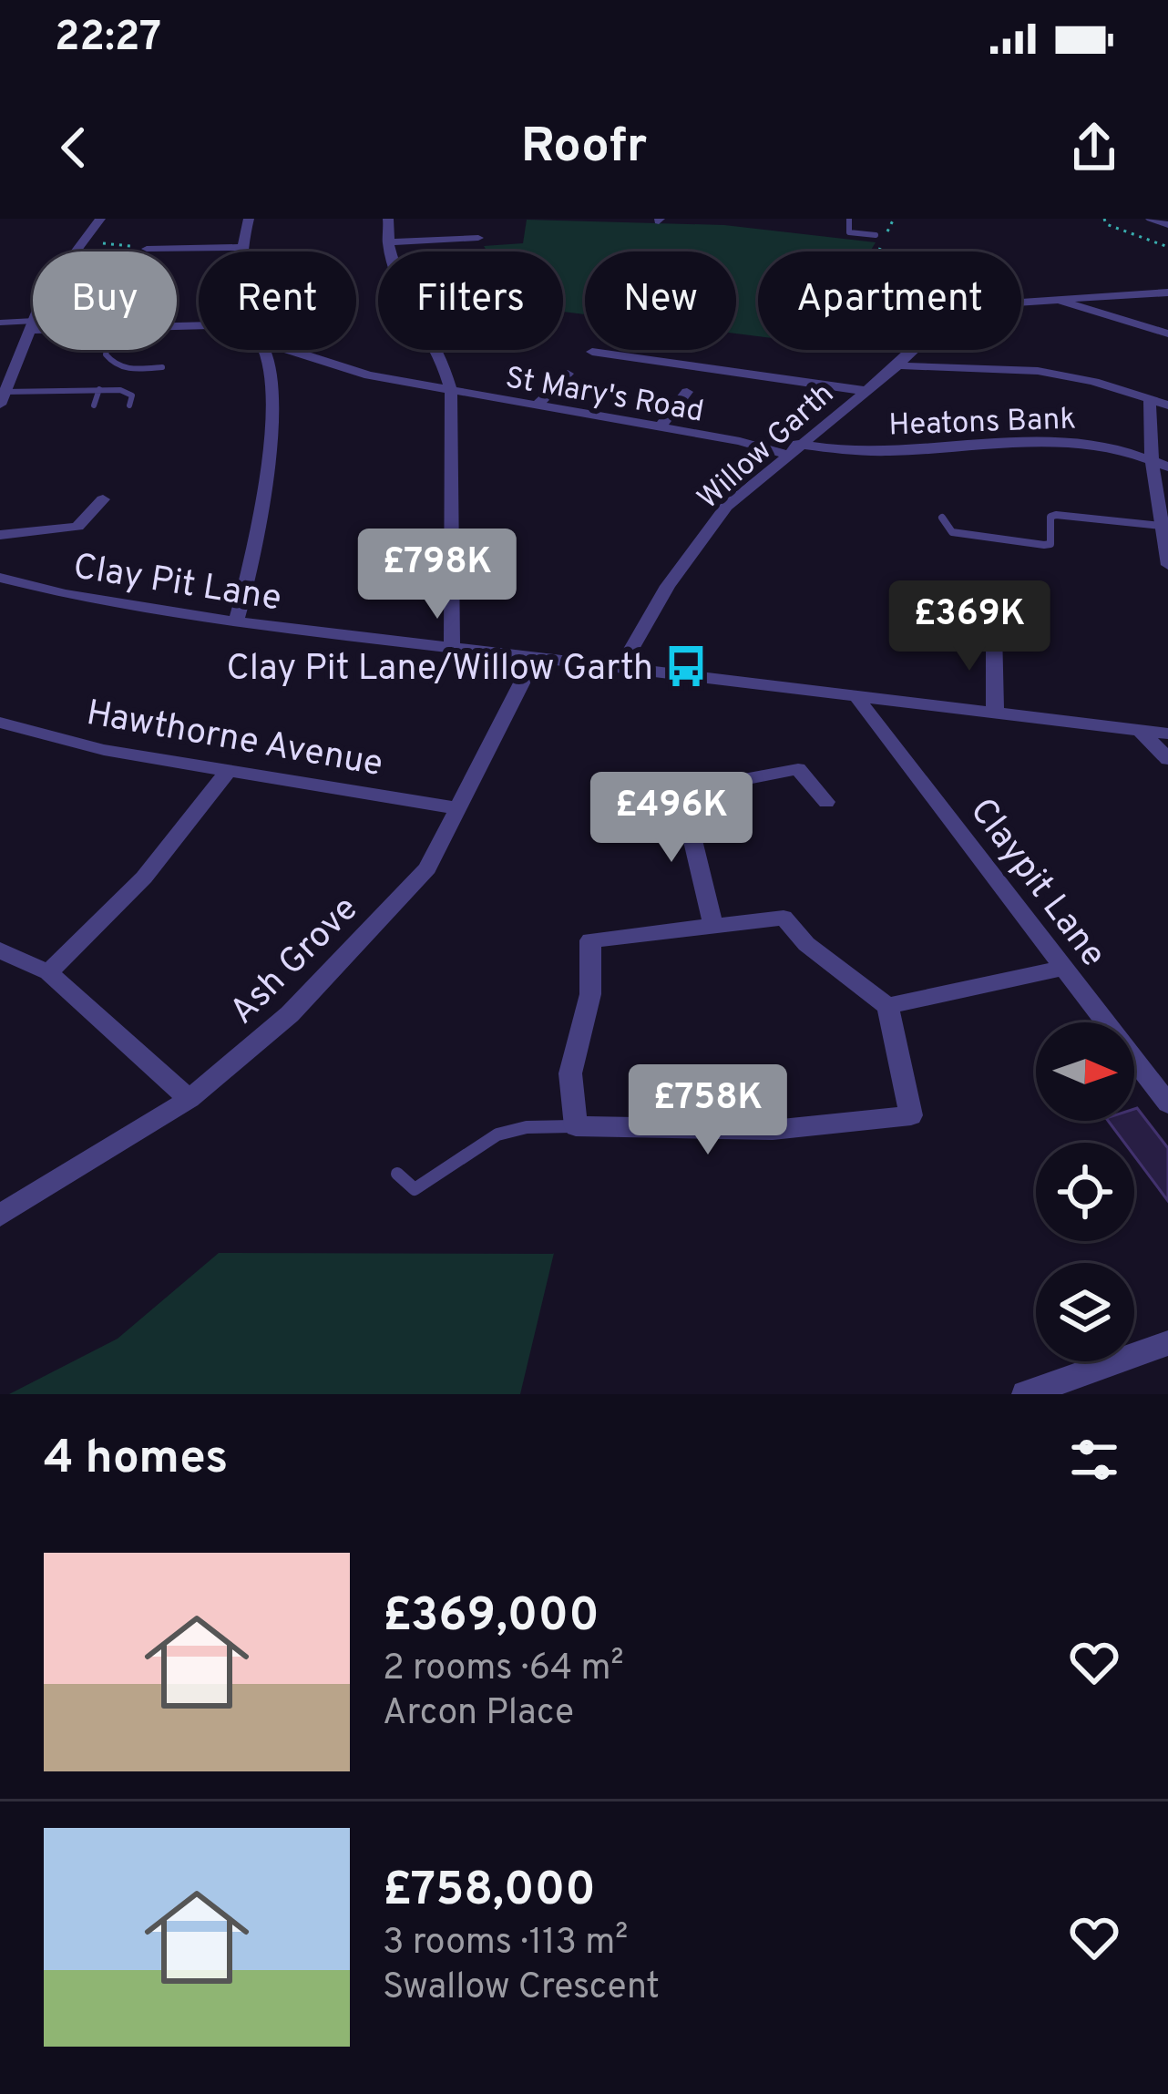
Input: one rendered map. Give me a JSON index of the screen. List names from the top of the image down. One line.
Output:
{"streets":{"street":["St Mary's Road","Heatons Bank","Willow Garth","Clay Pit Lane","Hawthorne Avenue","Claypit Lane","Ash Grove"]},"crossings":[["St Mary's Road","Heatons Bank"],["St Mary's Road","Willow Garth"],["Heatons Bank","Willow Garth"],["Willow Garth","Clay Pit Lane"],["Clay Pit Lane","Claypit Lane"],["Clay Pit Lane","Ash Grove"],["Hawthorne Avenue","Ash Grove"]],"places":{"bus stop":["Clay Pit Lane/Willow Garth"]},"north":"right","page":{"status":"22:27","header":"Roofr","chip":["Buy","Rent","Filters","New","Apartment"],"price":["£798K","£369K","£496K","£758K"],"heading":"4 homes","list":[{"name":"£369,000","note":"2 rooms · 64 m² · Arcon Place"},{"name":"£758,000","note":"3 rooms · 113 m² · Swallow Crescent"}]}}
